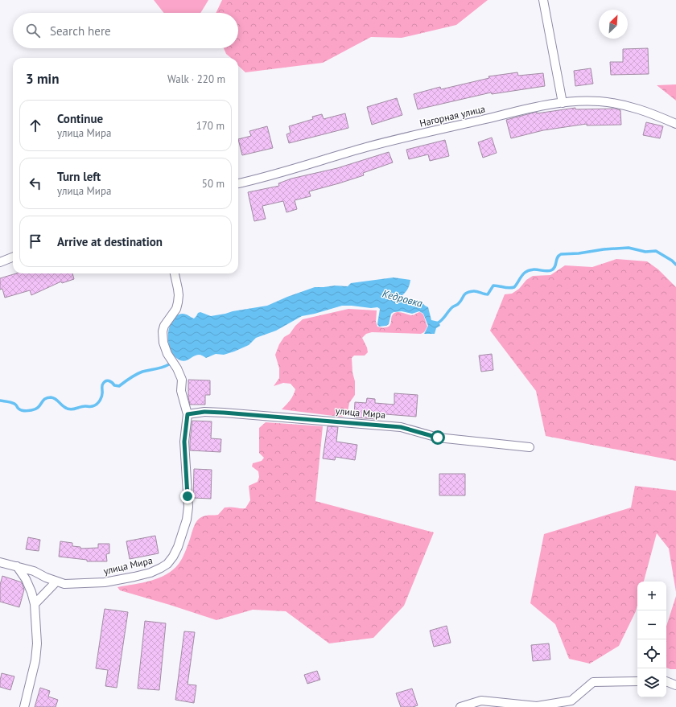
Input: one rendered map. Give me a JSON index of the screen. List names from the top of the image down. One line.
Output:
{"streets":{"street":["Нагорная улица","улица Мира"]},"water":["Кедровка"],"north":"top right","page":{"search":"Search here","heading":["3 min","Walk · 220 m"],"list":[["Continue","улица Мира","170 m"],["Turn left","улица Мира","50 m"],"Arrive at destination"],"map_buttons":["+","−"]}}
